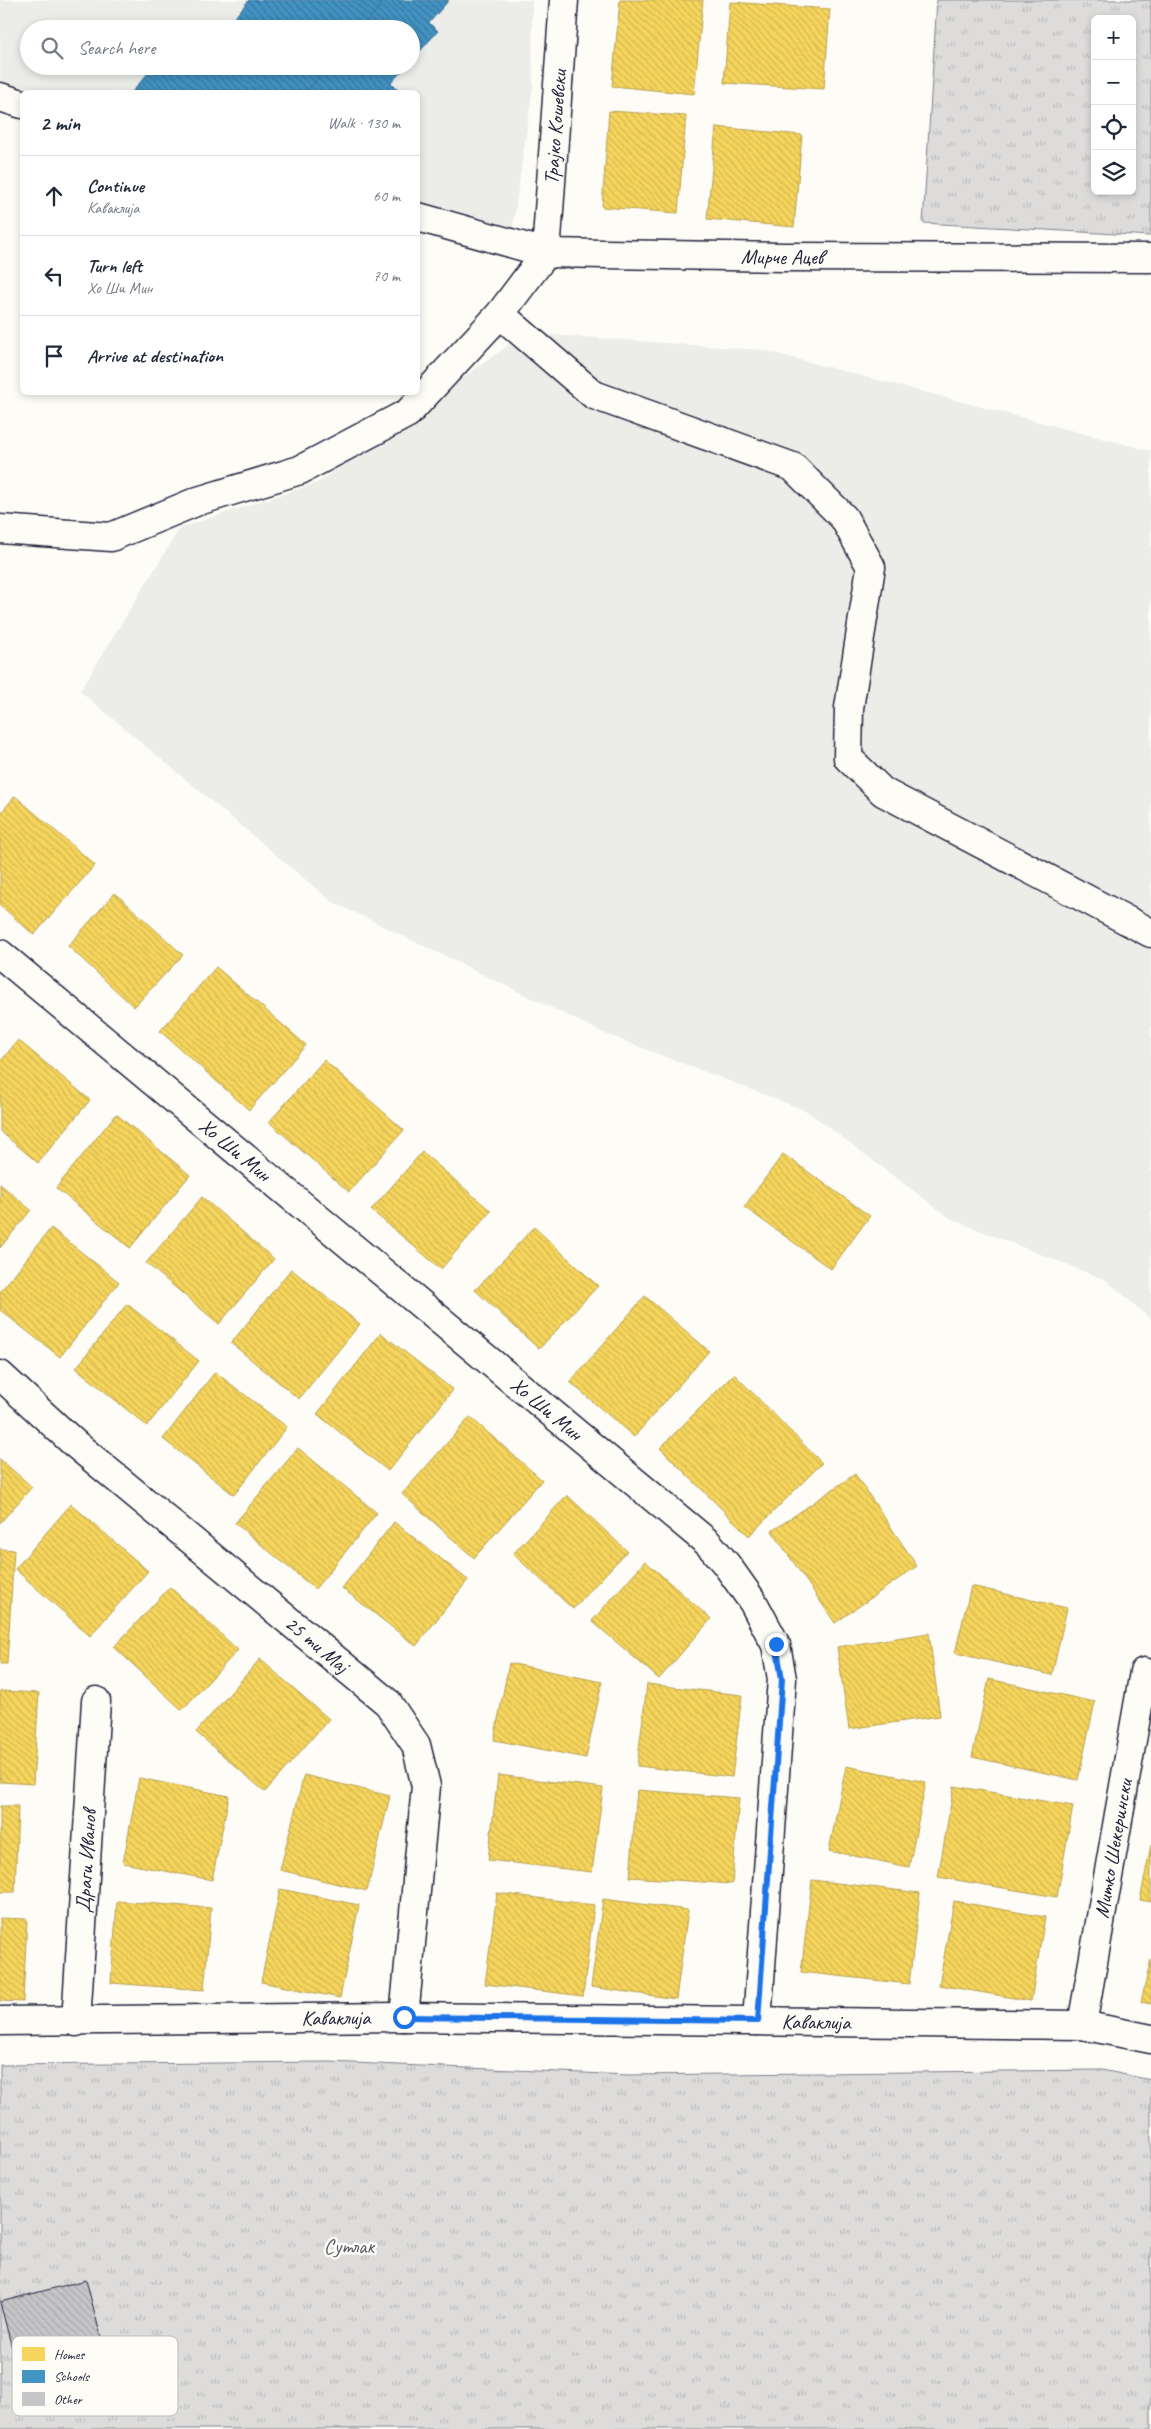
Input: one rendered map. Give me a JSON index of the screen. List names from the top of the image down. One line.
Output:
{"streets":{"street":["Трајко Кошевски","Мирче Ацев","Хо Ши Мин","25 ти Мај","Митко Шекерински","Драги Иванов","Каваклија"]},"crossings":[["Трајко Кошевски","Мирче Ацев"],["Хо Ши Мин","Каваклија"],["25 ти Мај","Каваклија"],["Митко Шекерински","Каваклија"],["Драги Иванов","Каваклија"]],"parks":["Сутлак"],"legend":["Homes","Schools","Other"],"page":{"map_buttons":["+","−"],"search":"Search here","heading":["2 min","Walk · 130 m"],"list":[["Continue","Каваклија","60 m"],["Turn left","Хо Ши Мин","70 m"],"Arrive at destination"]}}
